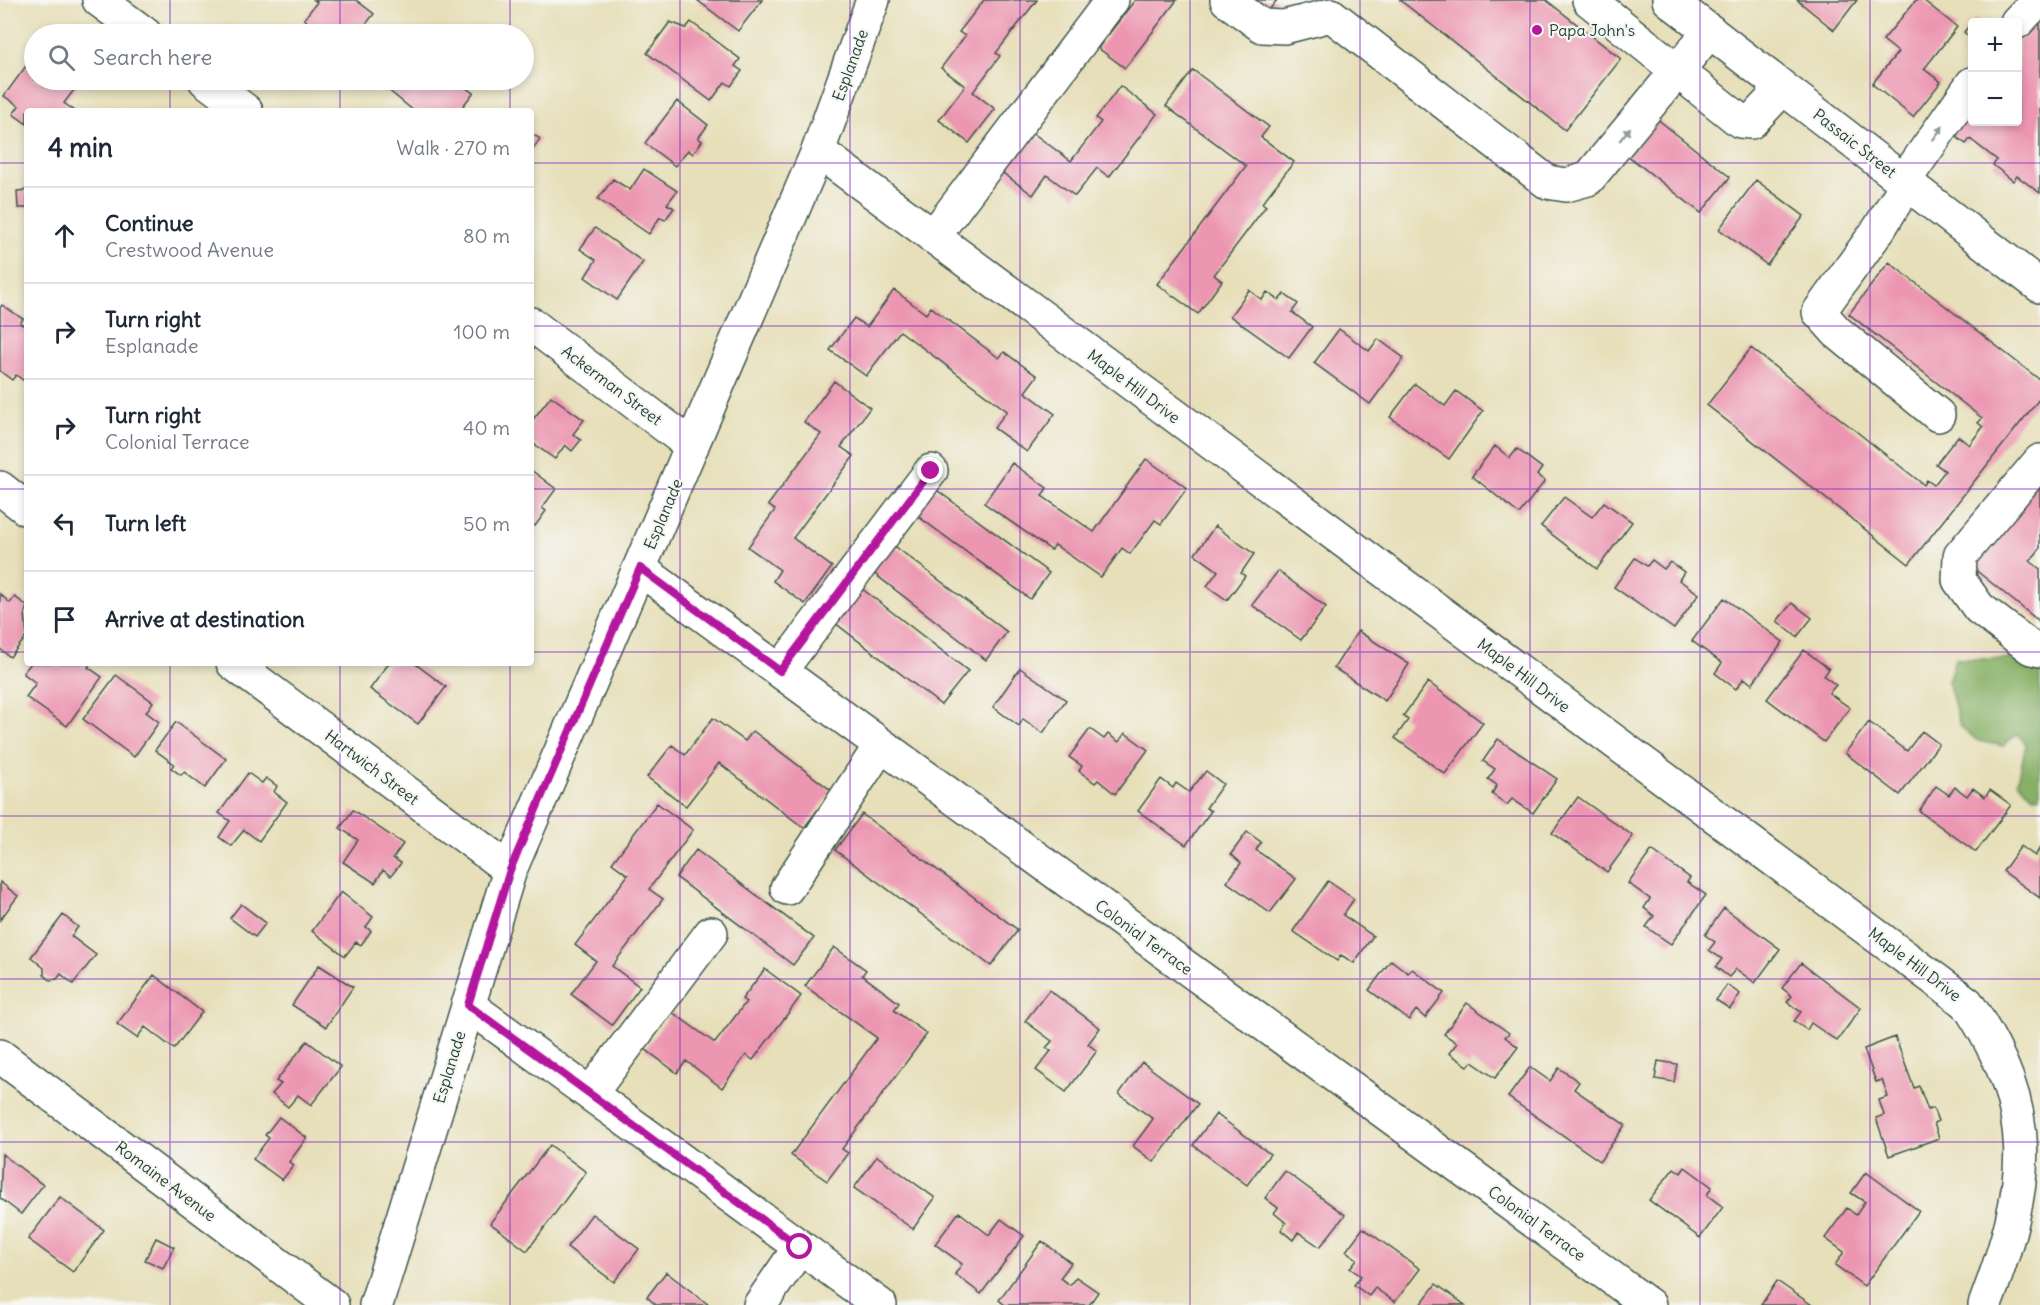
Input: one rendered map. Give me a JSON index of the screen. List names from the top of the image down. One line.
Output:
{"streets":{"street":["Esplanade","Passaic Street","Ackerman Street","Maple Hill Drive","Hartwich Street","Colonial Terrace","Romaine Avenue"]},"crossings":[["Esplanade","Ackerman Street"],["Esplanade","Maple Hill Drive"],["Esplanade","Hartwich Street"],["Esplanade","Colonial Terrace"]],"places":["Papa John's"],"page":{"map_buttons":["+","−"],"search":"Search here","heading":["4 min","Walk · 270 m"],"list":[["Continue","Crestwood Avenue","80 m"],["Turn right","Esplanade","100 m"],["Turn right","Colonial Terrace","40 m"],["Turn left","50 m"],"Arrive at destination"]}}
